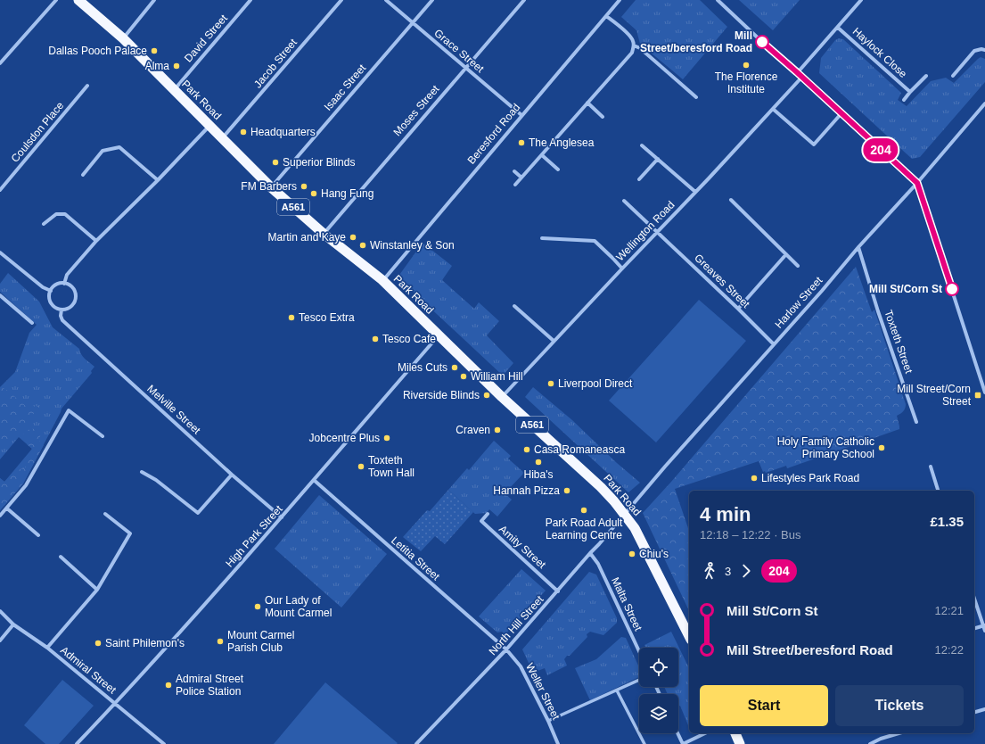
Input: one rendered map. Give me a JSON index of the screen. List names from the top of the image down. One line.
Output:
{"streets":{"highway":["Park Road","A561"],"street":["David Street","Grace Street","Haylock Close","Jacob Street","Isaac Street","Moses Street","Coulsdon Place","Beresford Road","Wellington Road","Greaves Street","Harlow Street","Toxteth Street","Melville Street","High Park Street","Amity Street","Letitia Street","Malta Street","North Hill Street","Admiral Street","Weller Street"]},"crossings":[["David Street","Park Road"],["Grace Street","Isaac Street"],["Grace Street","Moses Street"],["Grace Street","Beresford Road"],["Jacob Street","Park Road"],["Isaac Street","Park Road"],["Park Road","Moses Street"],["Park Road","Beresford Road"],["Park Road","Wellington Road"],["Park Road","Harlow Street"],["Park Road","High Park Street"],["Park Road","North Hill Street"],["Wellington Road","Greaves Street"],["Greaves Street","Harlow Street"],["Harlow Street","Toxteth Street"],["Harlow Street","North Hill Street"],["Melville Street","High Park Street"],["High Park Street","Letitia Street"],["High Park Street","Admiral Street"],["Amity Street","North Hill Street"],["Letitia Street","North Hill Street"],["Letitia Street","Weller Street"],["Malta Street","North Hill Street"],["North Hill Street","Weller Street"]],"places":{"other":["Mill Street/beresford Road","Dallas Pooch Palace","The Florence Institute","Alma","Headquarters","The Anglesea","Superior Blinds","FM Barbers","Hang Fung","Martin and Kaye","Winstanley & Son","Mill St/Corn St","Tesco Extra","Tesco Cafe","Miles Cuts","William Hill","Liverpool Direct","Riverside Blinds","Craven","Jobcentre Plus","Holy Family Catholic Primary School","Casa Romaneasca","Hiba's","Toxteth Town Hall","Lifestyles Park Road","Hannah Pizza","Park Road Adult Learning Centre","Chiu's","Our Lady of Mount Carmel","Mount Carmel Parish Club","Saint Philemon's","Admiral Street Police Station"],"transit":["Mill Street/Corn Street"]},"lines":["bus line 204"],"page":{"on_map":"204","heading":["4 min","12:18 – 12:22 · Bus","£1.35"],"legs":["3","204"],"list":[{"name":"Mill St/Corn St","value":"12:21"},{"name":"Mill Street/beresford Road","value":"12:22"}],"buttons":["Start","Tickets"]}}
